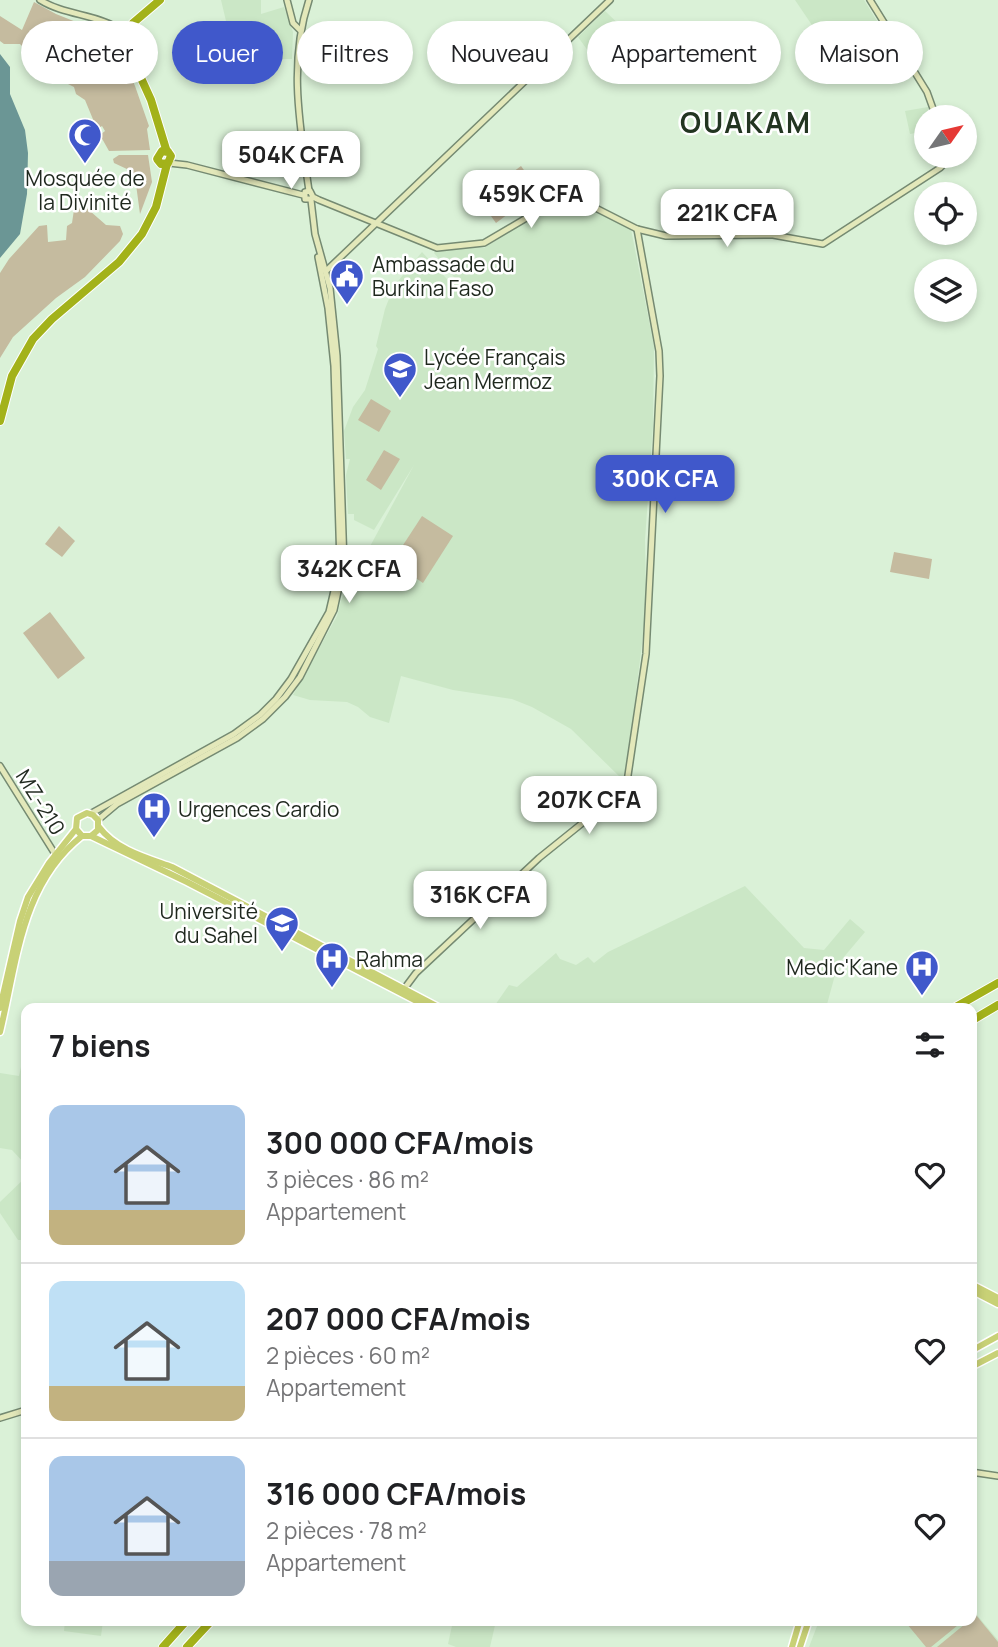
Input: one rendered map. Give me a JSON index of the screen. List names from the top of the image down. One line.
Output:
{"streets":{"street":["MZ-210"]},"districts":["OUAKAM"],"places":{"mosque":["Mosquée de la Divinité"],"public building":["Ambassade du Burkina Faso"],"school or university":["Lycée Français Jean Mermoz","Université du Sahel"],"hospital":["Urgences Cardio","Rahma","Medic'Kane"]},"north":"top right","page":{"chip":["Acheter","Louer","Filtres","Nouveau","Appartement","Maison"],"price":["504K CFA","459K CFA","221K CFA","300K CFA","342K CFA","207K CFA","316K CFA"],"heading":"7 biens","list":[{"name":"300 000 CFA/mois","note":"3 pièces · 86 m² · Appartement"},{"name":"207 000 CFA/mois","note":"2 pièces · 60 m² · Appartement"},{"name":"316 000 CFA/mois","note":"2 pièces · 78 m² · Appartement"}]}}
